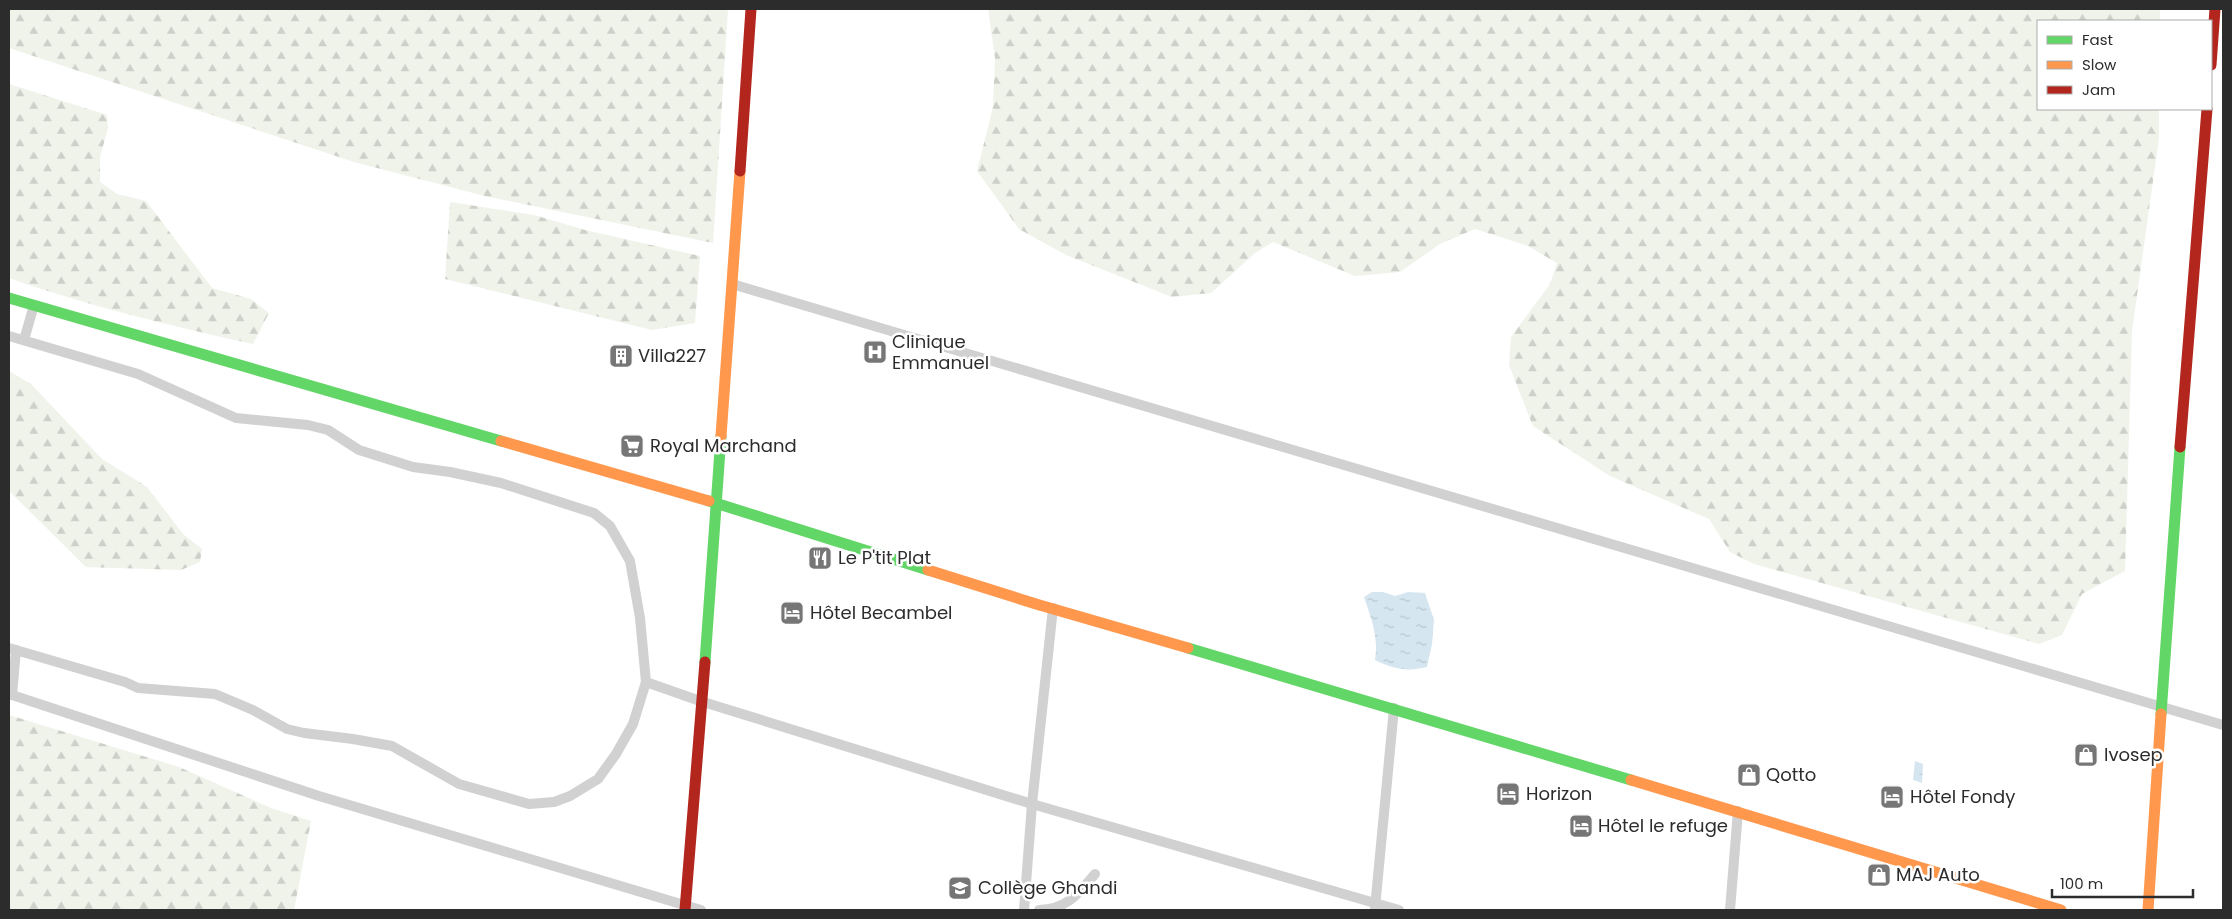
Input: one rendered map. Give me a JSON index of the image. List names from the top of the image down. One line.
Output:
{"places":{"hospital":["Clinique Emmanuel"],"building":["Villa227"],"supermarket":["Royal Marchand"],"restaurant":["Le P'tit Plat"],"hotel":["Hôtel Becambel","Horizon","Hôtel Fondy","Hôtel le refuge"],"shop":["Ivosep","Qotto","MAJ Auto"],"school or university":["Collège Ghandi"]},"legend":["Fast","Slow","Jam"],"scale_bar":"100 m"}
